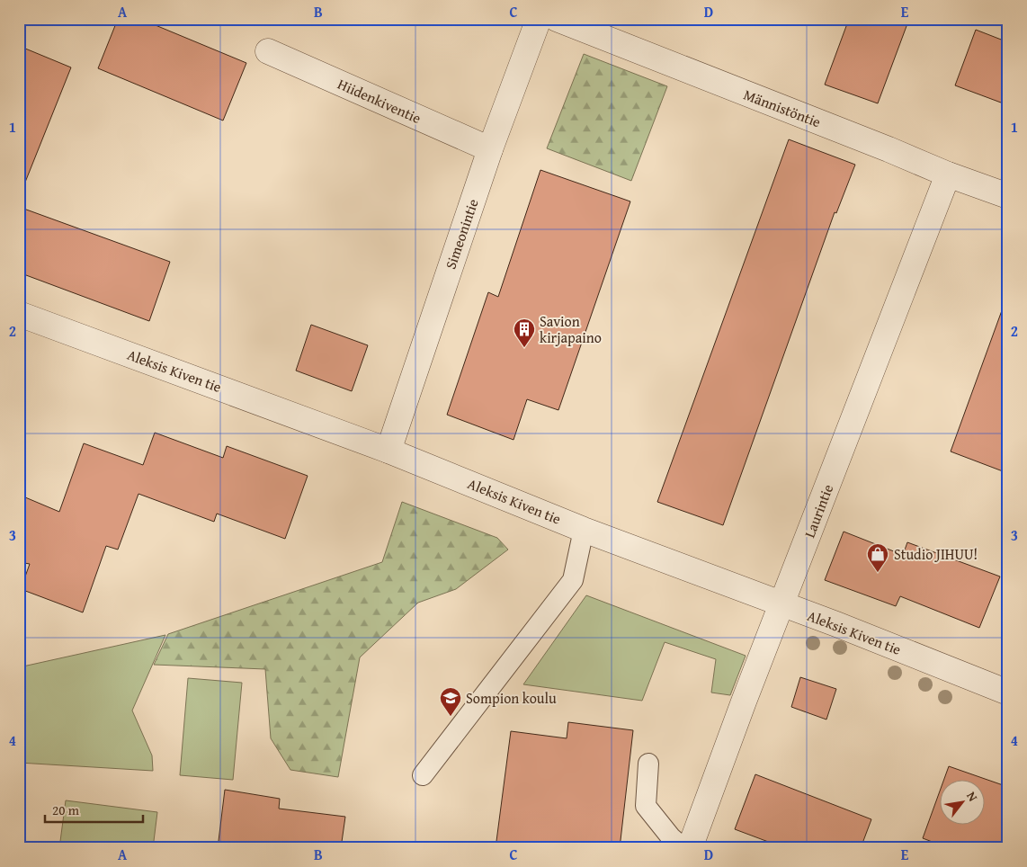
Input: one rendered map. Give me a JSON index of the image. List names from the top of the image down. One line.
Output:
{"streets":{"street":["Hiidenkiventie","Männistöntie","Simeonintie","Aleksis Kiven tie","Laurintie"]},"crossings":[["Hiidenkiventie","Simeonintie"],["Männistöntie","Laurintie"],["Simeonintie","Aleksis Kiven tie"],["Aleksis Kiven tie","Laurintie"]],"places":{"building":["Savion kirjapaino"],"shop":["Studio JIHUU!"],"school or university":["Sompion koulu"]},"scale_bar":"20 m","north":"top right","grid":{"columns":["A","B","C","D","E"],"rows":["1","2","3","4"]}}
